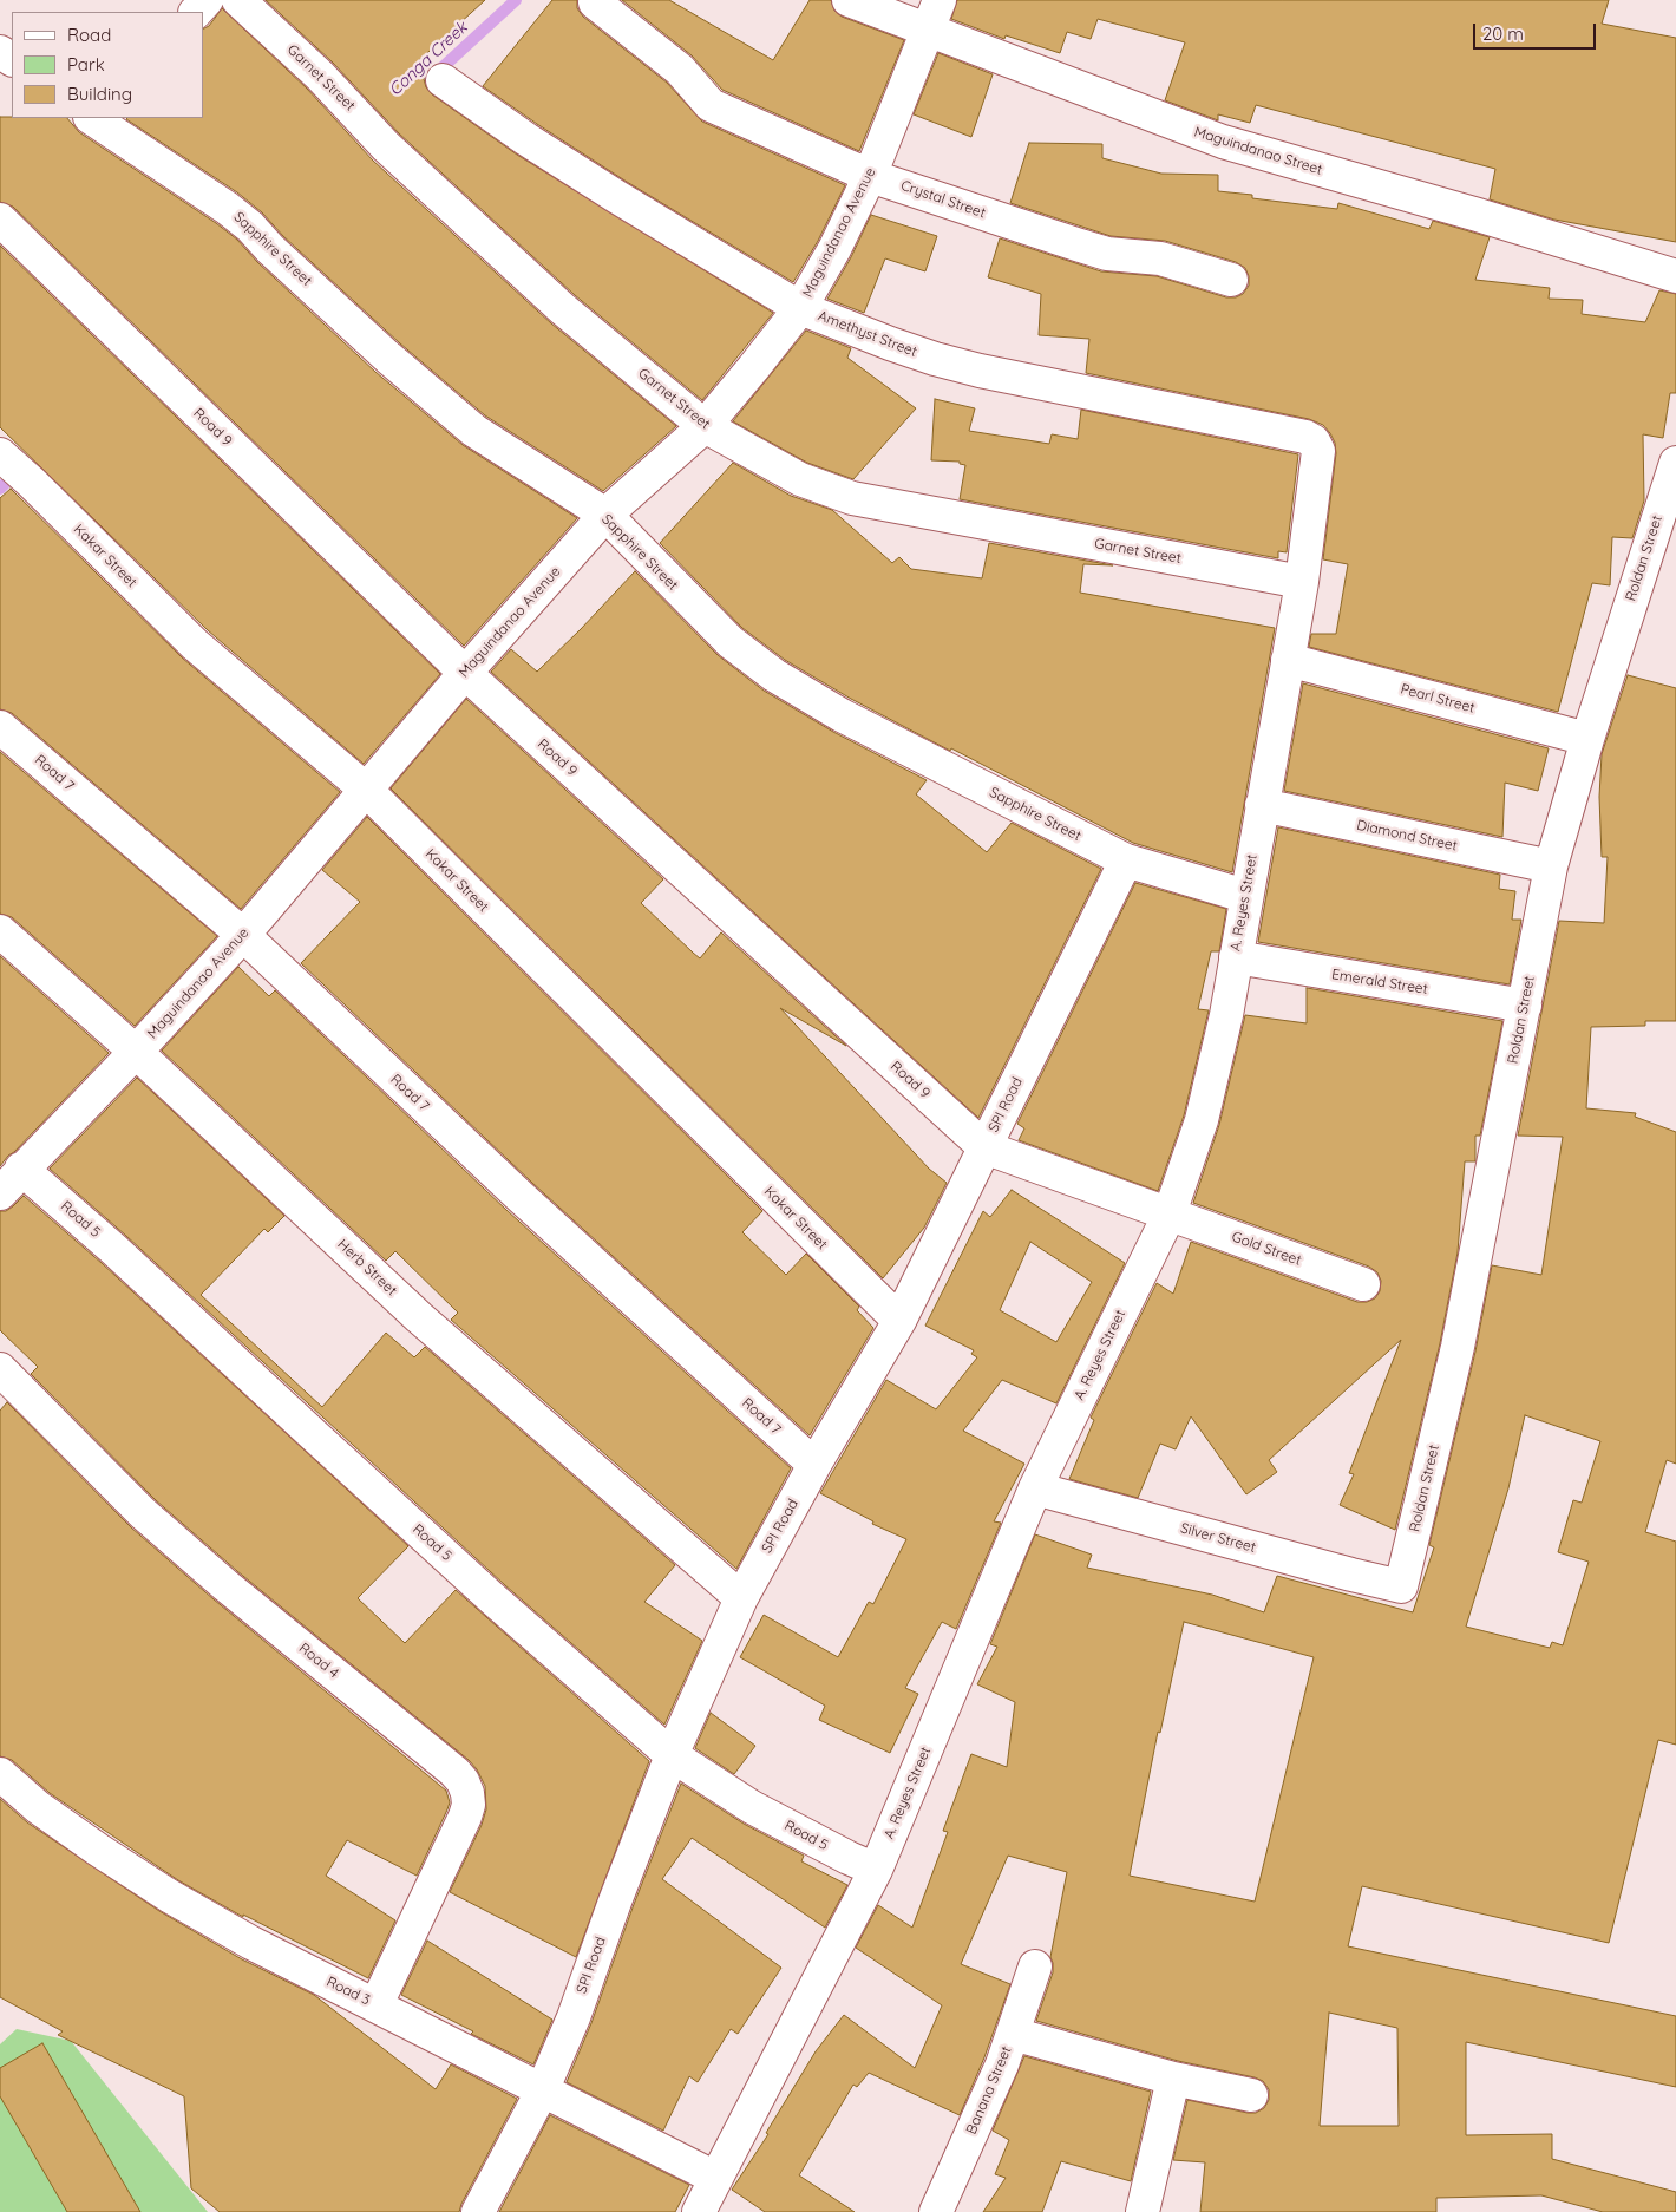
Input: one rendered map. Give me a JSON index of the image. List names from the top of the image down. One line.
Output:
{"streets":{"street":["Garnet Street","Maguindanao Street","Crystal Street","Maguindanao Avenue","Sapphire Street","Amethyst Street","Road 9","Kakar Street","Roldan Street","Pearl Street","Road 7","Diamond Street","A. Reyes Street","Emerald Street","SPI Road","Road 5","Gold Street","Herb Street","Silver Street","Road 4","Road 3","Banana Street"]},"crossings":[["Garnet Street","Maguindanao Avenue"],["Garnet Street","A. Reyes Street"],["Maguindanao Street","Maguindanao Avenue"],["Crystal Street","Maguindanao Avenue"],["Maguindanao Avenue","Sapphire Street"],["Maguindanao Avenue","Amethyst Street"],["Maguindanao Avenue","Road 9"],["Maguindanao Avenue","Kakar Street"],["Maguindanao Avenue","Road 7"],["Maguindanao Avenue","Road 5"],["Maguindanao Avenue","Herb Street"],["Sapphire Street","A. Reyes Street"],["Sapphire Street","SPI Road"],["Amethyst Street","A. Reyes Street"],["Road 9","A. Reyes Street"],["Road 9","SPI Road"],["Road 9","Gold Street"],["Kakar Street","SPI Road"],["Roldan Street","Pearl Street"],["Roldan Street","Diamond Street"],["Roldan Street","Emerald Street"],["Roldan Street","Silver Street"],["Pearl Street","A. Reyes Street"],["Road 7","SPI Road"],["Diamond Street","A. Reyes Street"],["A. Reyes Street","Emerald Street"],["A. Reyes Street","Road 5"],["A. Reyes Street","Gold Street"],["A. Reyes Street","Silver Street"],["A. Reyes Street","Road 3"],["SPI Road","Road 5"],["SPI Road","Herb Street"],["SPI Road","Road 3"],["Road 4","Road 3"]],"water":["Conga Creek"],"legend":["Road","Park","Building"],"scale_bar":"20 m"}
